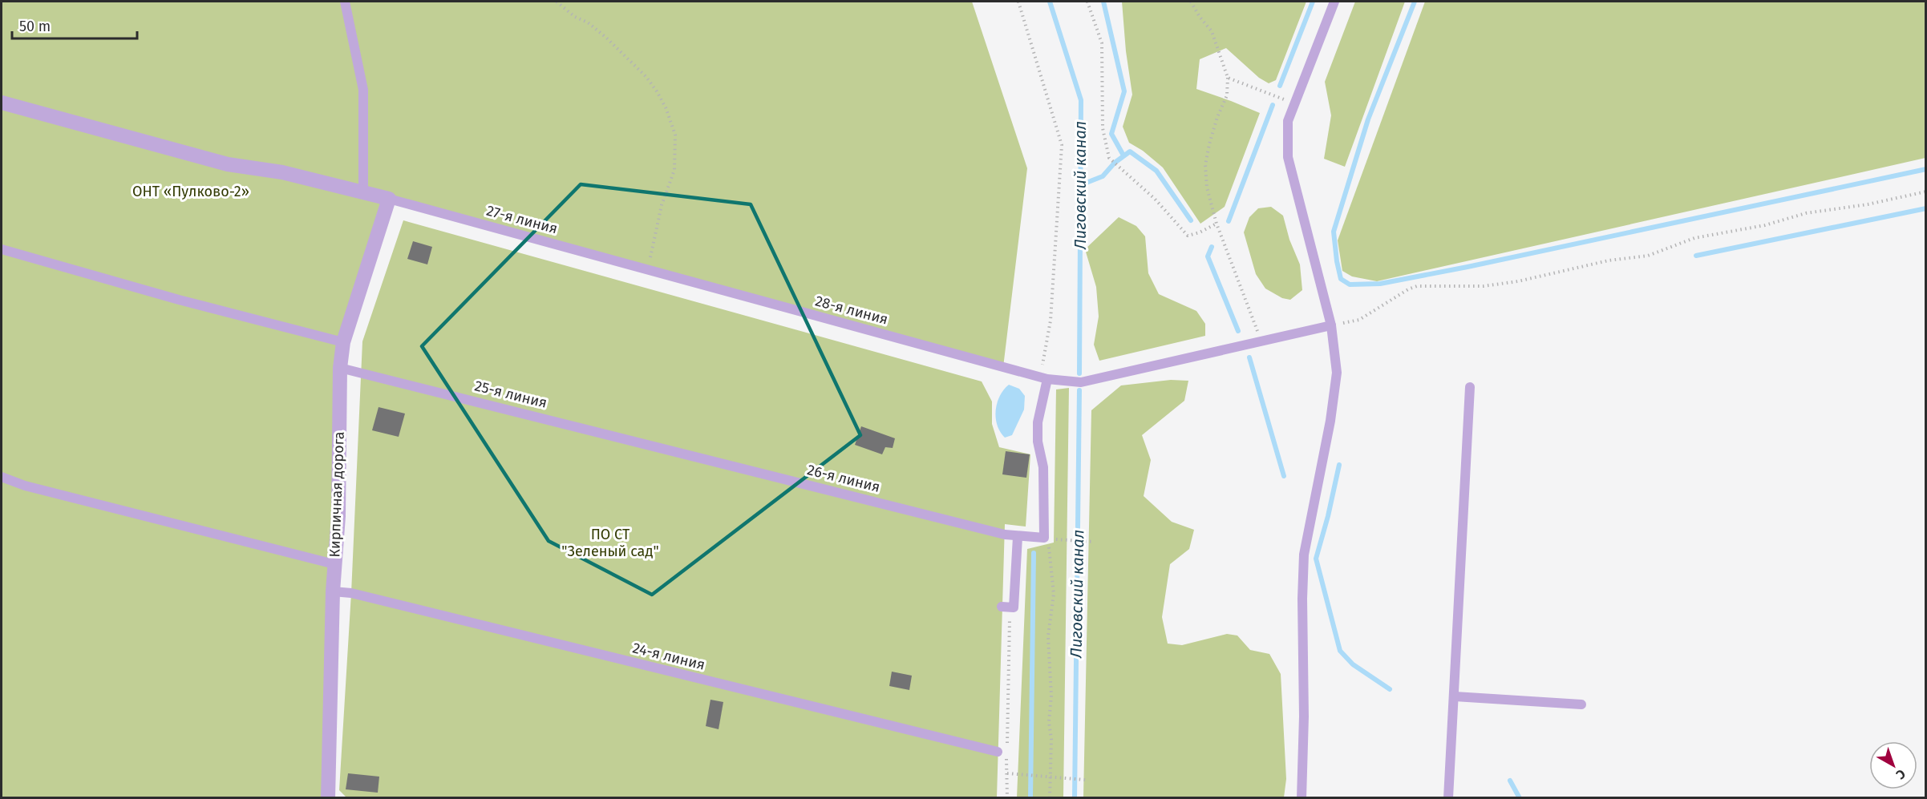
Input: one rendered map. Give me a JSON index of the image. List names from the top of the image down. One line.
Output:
{"streets":{"street":["Кирпичная дорога"],"lane":["27-я линия","28-я линия","25-я линия","26-я линия","24-я линия"]},"crossings":[["27-я линия","28-я линия"],["27-я линия","Кирпичная дорога"],["25-я линия","26-я линия"],["25-я линия","Кирпичная дорога"],["Кирпичная дорога","24-я линия"]],"water":["Лиговский канал"],"parks":["ОНТ «Пулково-2»","ПО СТ \"Зеленый сад\""],"scale_bar":"50 m","north":"bottom right"}
